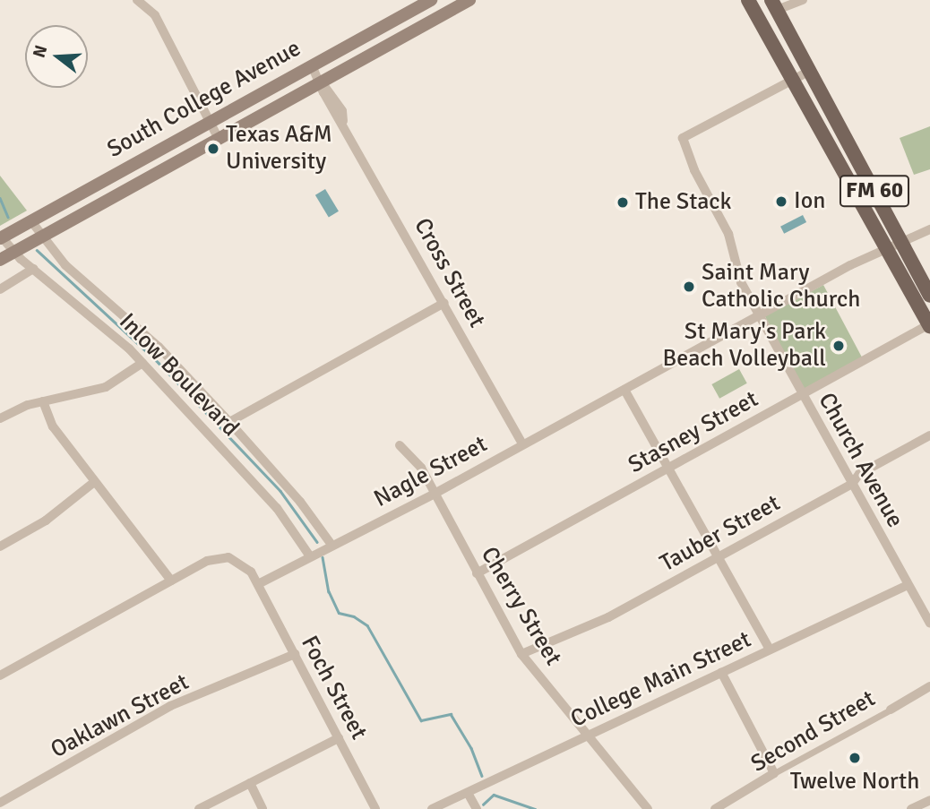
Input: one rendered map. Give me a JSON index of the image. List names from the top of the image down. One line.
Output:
{"streets":{"main road":["South College Avenue","FM 60"],"street":["Cross Street","Inlow Boulevard","Stasney Street","Church Avenue","Nagle Street","Tauber Street","Cherry Street","College Main Street","Foch Street","Oaklawn Street","Second Street"]},"crossings":[["South College Avenue","Cross Street"],["South College Avenue","Inlow Boulevard"],["FM 60","Stasney Street"],["FM 60","Church Avenue"],["FM 60","Nagle Street"],["Cross Street","Nagle Street"],["Inlow Boulevard","Nagle Street"],["Stasney Street","Church Avenue"],["Stasney Street","Cherry Street"],["Church Avenue","Nagle Street"],["Church Avenue","Tauber Street"],["Church Avenue","College Main Street"],["Nagle Street","Cherry Street"],["Nagle Street","Foch Street"],["Tauber Street","Cherry Street"],["Cherry Street","College Main Street"],["Foch Street","Oaklawn Street"]],"places":["Texas A&M University","Ion","The Stack","Saint Mary Catholic Church","St Mary's Park Beach Volleyball","Twelve North"],"north":"left"}
